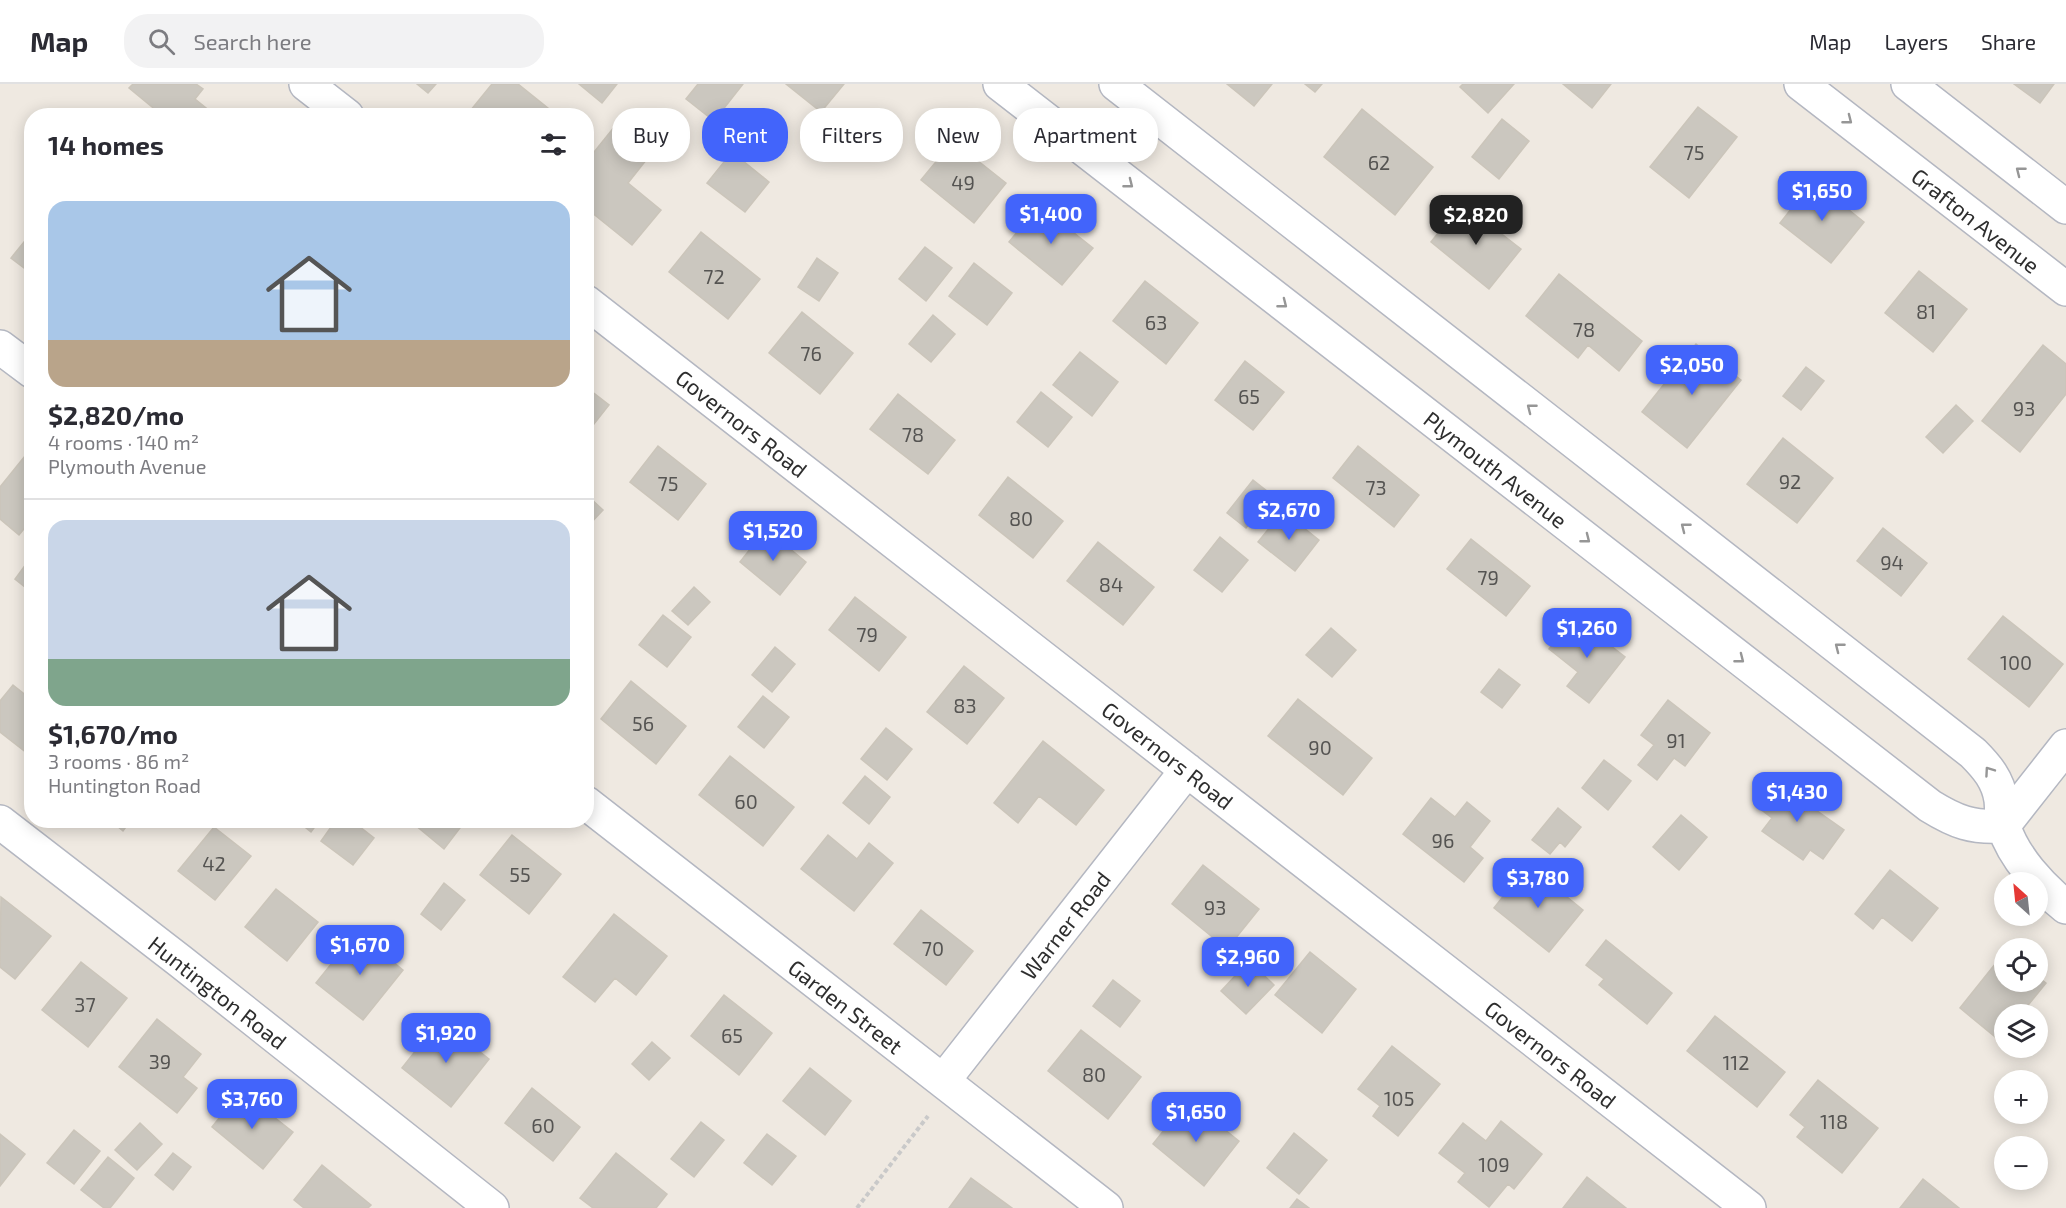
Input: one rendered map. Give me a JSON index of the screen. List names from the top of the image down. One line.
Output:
{"streets":{"street":["Grafton Avenue","Governors Road","Plymouth Avenue","Warner Road","Huntington Road","Garden Street"]},"crossings":[["Governors Road","Warner Road"],["Warner Road","Garden Street"]],"house_numbers":["75","62","49","72","81","63","78","76","65","93","78","92","75","73","80","94","79","84","79","100","83","56","91","90","60","96","42","55","93","70","37","65","39","112","80","105","118","60","109"],"north":"top left","page":{"header":"Map","search":"Search here","nav":["Map","Layers","Share"],"chip":["Buy","Rent","Filters","New","Apartment"],"heading":"14 homes","price":["$1,650","$1,400","$2,820","$2,050","$2,670","$1,520","$1,260","$1,430","$3,780","$1,670","$2,960","$1,920","$3,760","$1,650"],"list":[{"name":"$2,820/mo","note":"4 rooms · 140 m² · Plymouth Avenue"},{"name":"$1,670/mo","note":"3 rooms · 86 m² · Huntington Road"}],"map_buttons":["+","−"]}}
